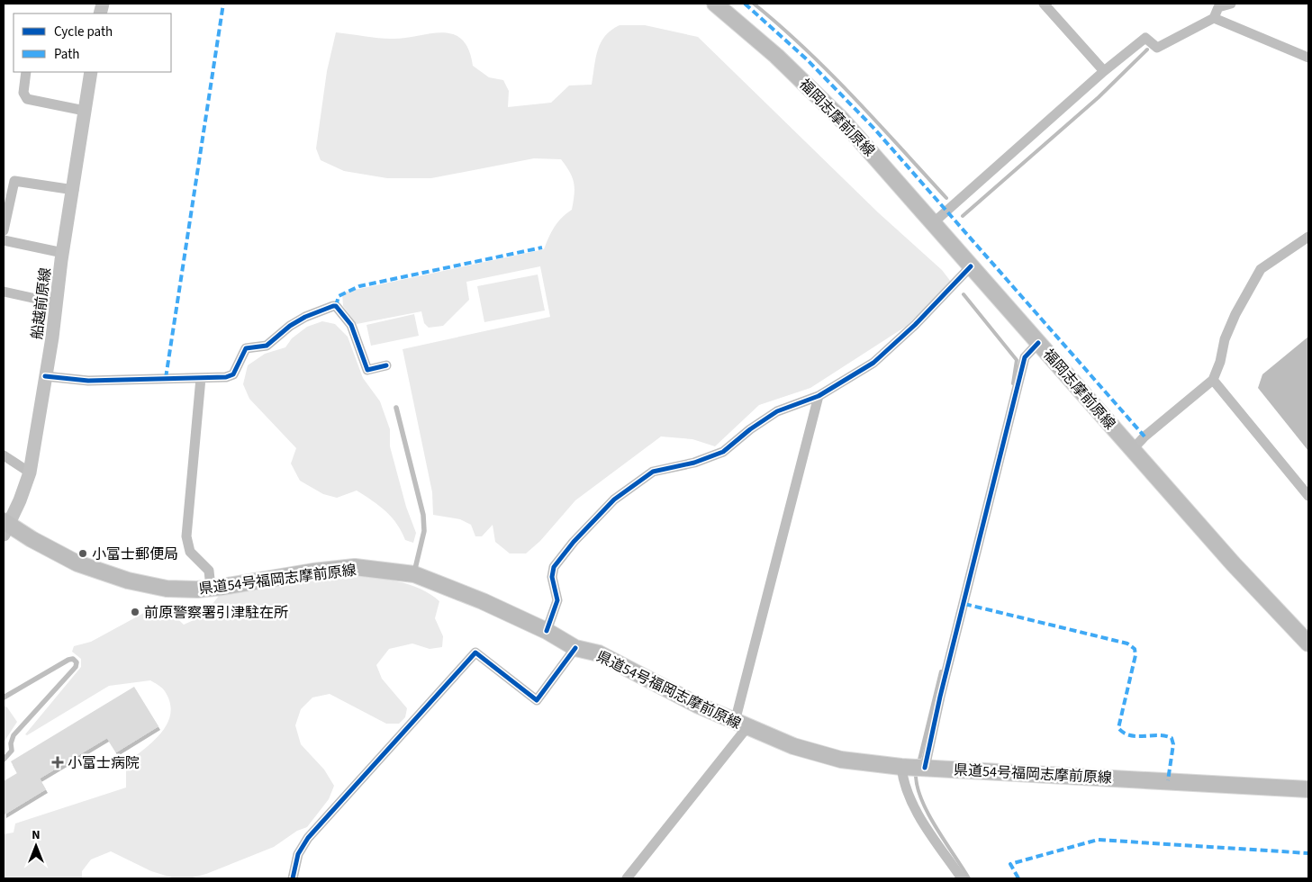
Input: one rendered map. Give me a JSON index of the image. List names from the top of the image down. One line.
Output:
{"streets":{"main road":["福岡志摩前原線","船越前原線","県道54号福岡志摩前原線"]},"crossings":[["船越前原線","県道54号福岡志摩前原線"]],"places":{"other":["小富士郵便局","前原警察署引津駐在所"],"health":["小富士病院"]},"legend":["Cycle path","Path"],"north":"top"}
